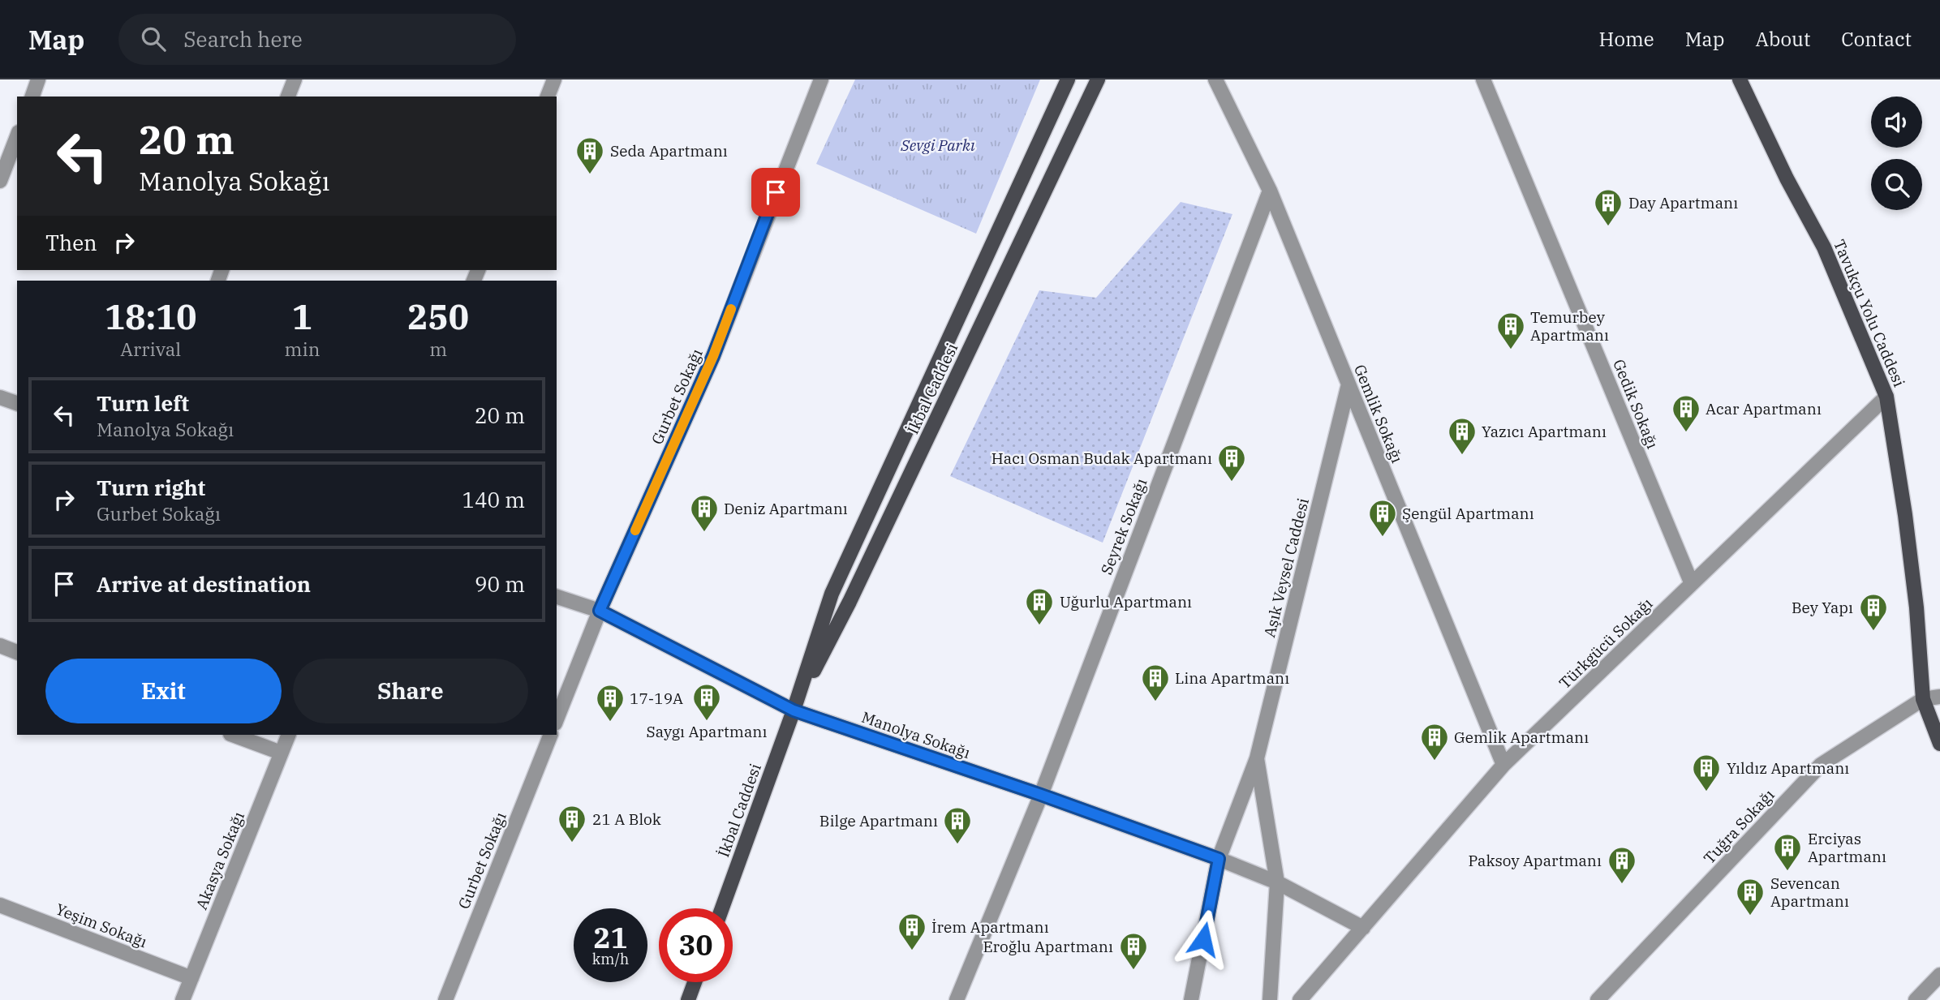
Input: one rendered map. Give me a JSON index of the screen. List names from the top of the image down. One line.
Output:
{"streets":{"main road":["Tavukçu Yolu Caddesi","İkbal Caddesi"],"street":["Gurbet Sokağı","Gedik Sokağı","Gemlik Sokağı","Seyrek Sokağı","Aşık Veysel Caddesi","Türkgücü Sokağı","Manolya Sokağı","Tuğra Sokağı","Akasya Sokağı","Yeşim Sokağı"]},"crossings":[["Tavukçu Yolu Caddesi","Türkgücü Sokağı"],["Tavukçu Yolu Caddesi","Tuğra Sokağı"],["İkbal Caddesi","Manolya Sokağı"],["Gurbet Sokağı","Manolya Sokağı"],["Gedik Sokağı","Türkgücü Sokağı"],["Gemlik Sokağı","Seyrek Sokağı"],["Gemlik Sokağı","Aşık Veysel Caddesi"],["Gemlik Sokağı","Türkgücü Sokağı"],["Seyrek Sokağı","Manolya Sokağı"],["Aşık Veysel Caddesi","Manolya Sokağı"],["Akasya Sokağı","Yeşim Sokağı"]],"parks":["Sevgi Parkı"],"places":{"building":["Seda Apartmanı","Day Apartmanı","Temurbey Apartmanı","Acar Apartmanı","Yazıcı Apartmanı","Hacı Osman Budak Apartmanı","Deniz Apartmanı","Şengül Apartmanı","Uğurlu Apartmanı","Bey Yapı","Lina Apartmanı","Saygı Apartmanı","17-19A","Gemlik Apartmanı","Yıldız Apartmanı","21 A Blok","Bilge Apartmanı","Erciyas Apartmanı","Paksoy Apartmanı","Sevencan Apartmanı","İrem Apartmanı","Eroğlu Apartmanı"]},"page":{"header":"Map","search":"Search here","nav":["Home","Map","About","Contact"],"turn":["20 m","Manolya Sokağı"],"then":"Then","eta":["18:10","Arrival","1","min","250","m"],"list":[{"name":"Turn left","note":"Manolya Sokağı","value":"20 m"},{"name":"Turn right","note":"Gurbet Sokağı","value":"140 m"},{"name":"Arrive at destination","value":"90 m"}],"buttons":["Exit","Share"],"speed":"21 km/h","limit":"30"}}
